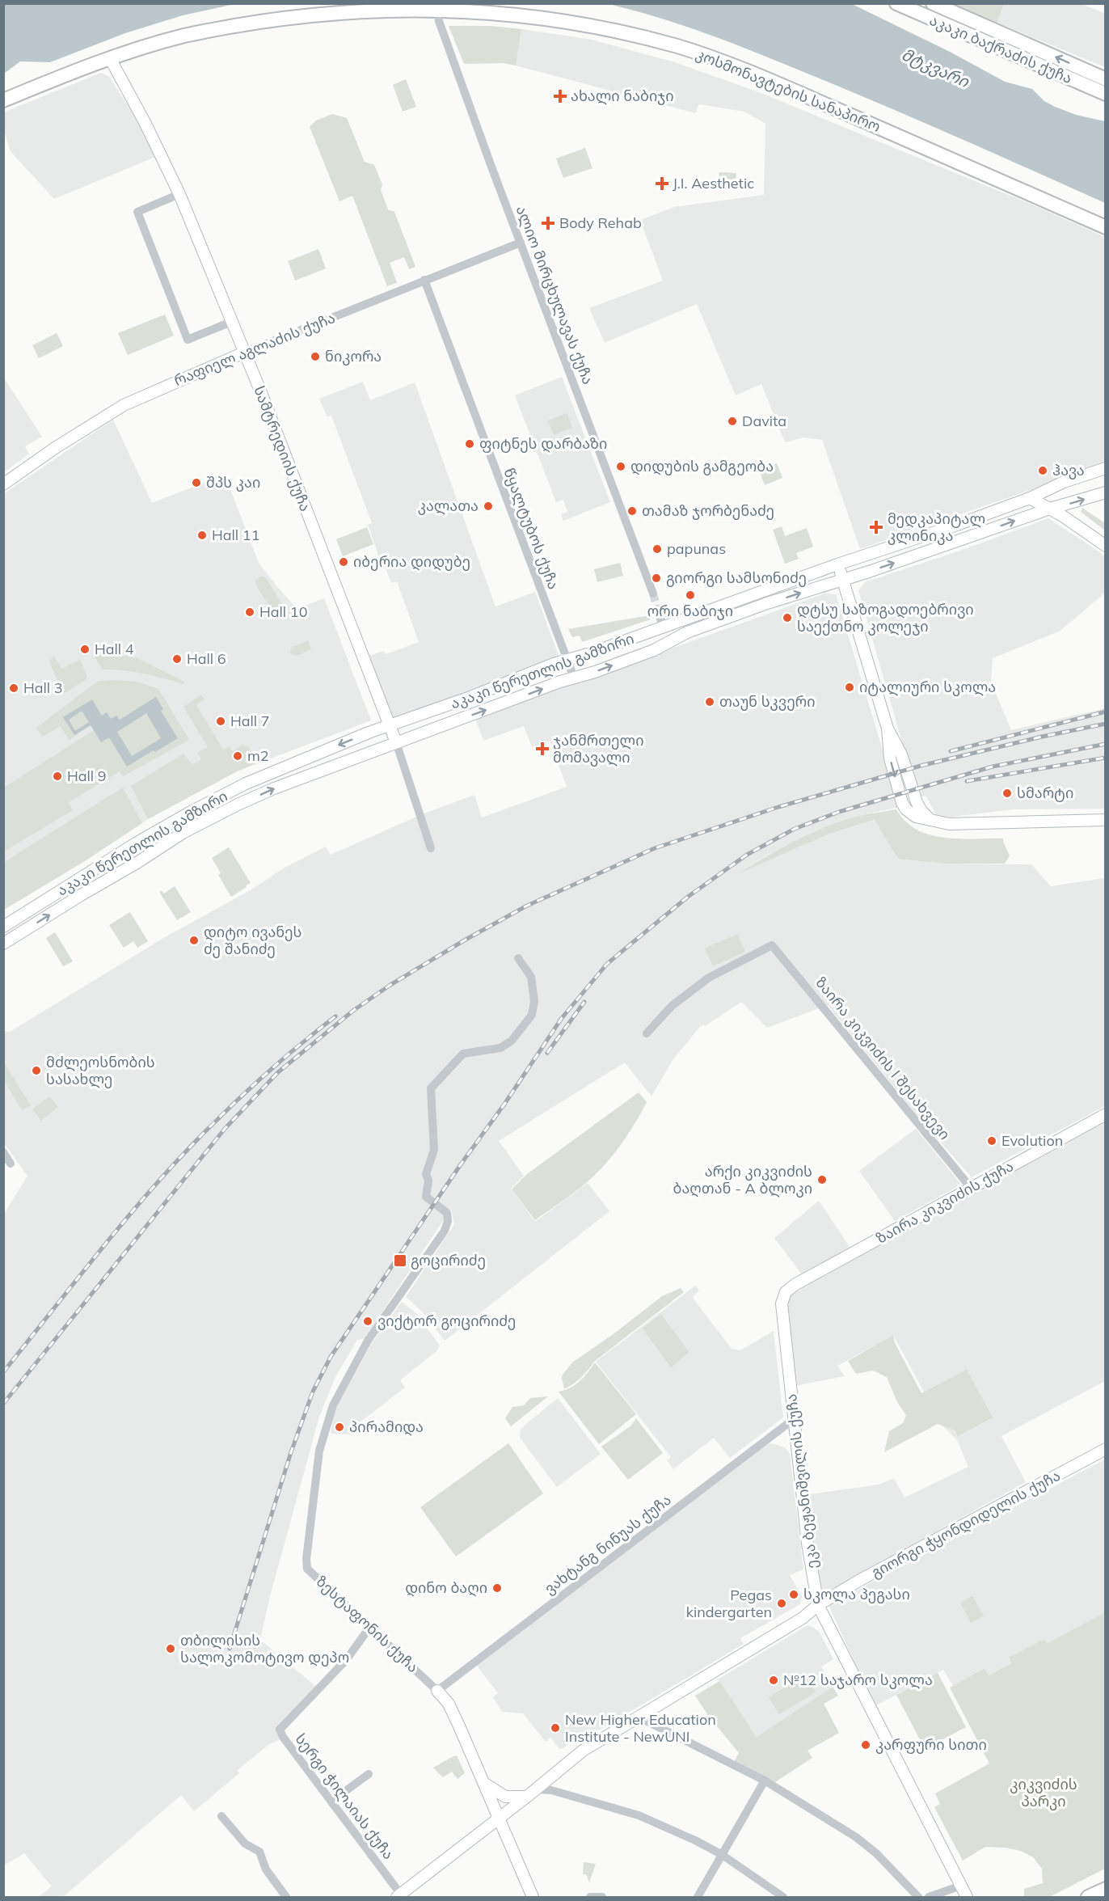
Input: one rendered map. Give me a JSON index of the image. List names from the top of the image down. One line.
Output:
{"streets":{"main road":["აკაკი ბაქრაძის ქუჩა","კოსმონავტების სანაპირო"],"street":["ალიო მირცხულავას ქუჩა","რაფიელ აგლაძის ქუჩა","სამტრედიის ქუჩა","წყალტუბოს ქუჩა","აკაკი წერეთლის გამზირი","ზაირა კიკვიძის I შესახვევი","ზაირა კიკვიძის ქუჩა","ეკა ბეჟანიშვილის ქუჩა","გიორგი ჭყონდიდელის ქუჩა","ვახტანგ ნინუას ქუჩა","ზესტაფონის ქუჩა","სერგი ჭილაიას ქუჩა"]},"crossings":[["კოსმონავტების სანაპირო","ალიო მირცხულავას ქუჩა"],["კოსმონავტების სანაპირო","სამტრედიის ქუჩა"],["ალიო მირცხულავას ქუჩა","რაფიელ აგლაძის ქუჩა"],["რაფიელ აგლაძის ქუჩა","სამტრედიის ქუჩა"],["რაფიელ აგლაძის ქუჩა","წყალტუბოს ქუჩა"],["სამტრედიის ქუჩა","აკაკი წერეთლის გამზირი"],["წყალტუბოს ქუჩა","აკაკი წერეთლის გამზირი"],["ზაირა კიკვიძის I შესახვევი","ზაირა კიკვიძის ქუჩა"],["ზაირა კიკვიძის ქუჩა","ეკა ბეჟანიშვილის ქუჩა"],["ეკა ბეჟანიშვილის ქუჩა","გიორგი ჭყონდიდელის ქუჩა"],["ეკა ბეჟანიშვილის ქუჩა","ვახტანგ ნინუას ქუჩა"],["გიორგი ჭყონდიდელის ქუჩა","ზესტაფონის ქუჩა"],["გიორგი ჭყონდიდელის ქუჩა","სერგი ჭილაიას ქუჩა"],["ვახტანგ ნინუას ქუჩა","ზესტაფონის ქუჩა"],["ზესტაფონის ქუჩა","სერგი ჭილაიას ქუჩა"]],"water":["მტკვარი"],"parks":["კიკვიძის პარკი"],"places":{"health":["ახალი ნაბიჯი","J.I. Aesthetic","Body Rehab","მედკაპიტალ კლინიკა","ჯანმრთელი მომავალი"],"other":["ნიკორა","Davita","ფიტნეს დარბაზი","დიდუბის გამგეობა","ჰავა","შპს კაი","კალათა","თამაზ ჯორბენაძე","Hall 11","papunas","იბერია დიდუბე","გიორგი სამსონიძე","ორი ნაბიჯი","Hall 10","დტსუ საზოგადოებრივი საექთნო კოლეჯი","Hall 4","Hall 6","იტალიური სკოლა","Hall 3","თაუნ სკვერი","Hall 7","m2","Hall 9","სმარტი","დიტო ივანეს ძე შანიძე","მძლეოსნობის სასახლე","Evolution","არქი კიკვიძის ბაღთან - A ბლოკი","ვიქტორ გოცირიძე","პირამიდა","დინო ბაღი","სკოლა პეგასი","Pegas kindergarten","თბილისის სალოკომოტივო დეპო","№12 საჯარო სკოლა","New Higher Education Institute - NewUNI","კარფური სითი"],"transit":["გოცირიძე"]}}
